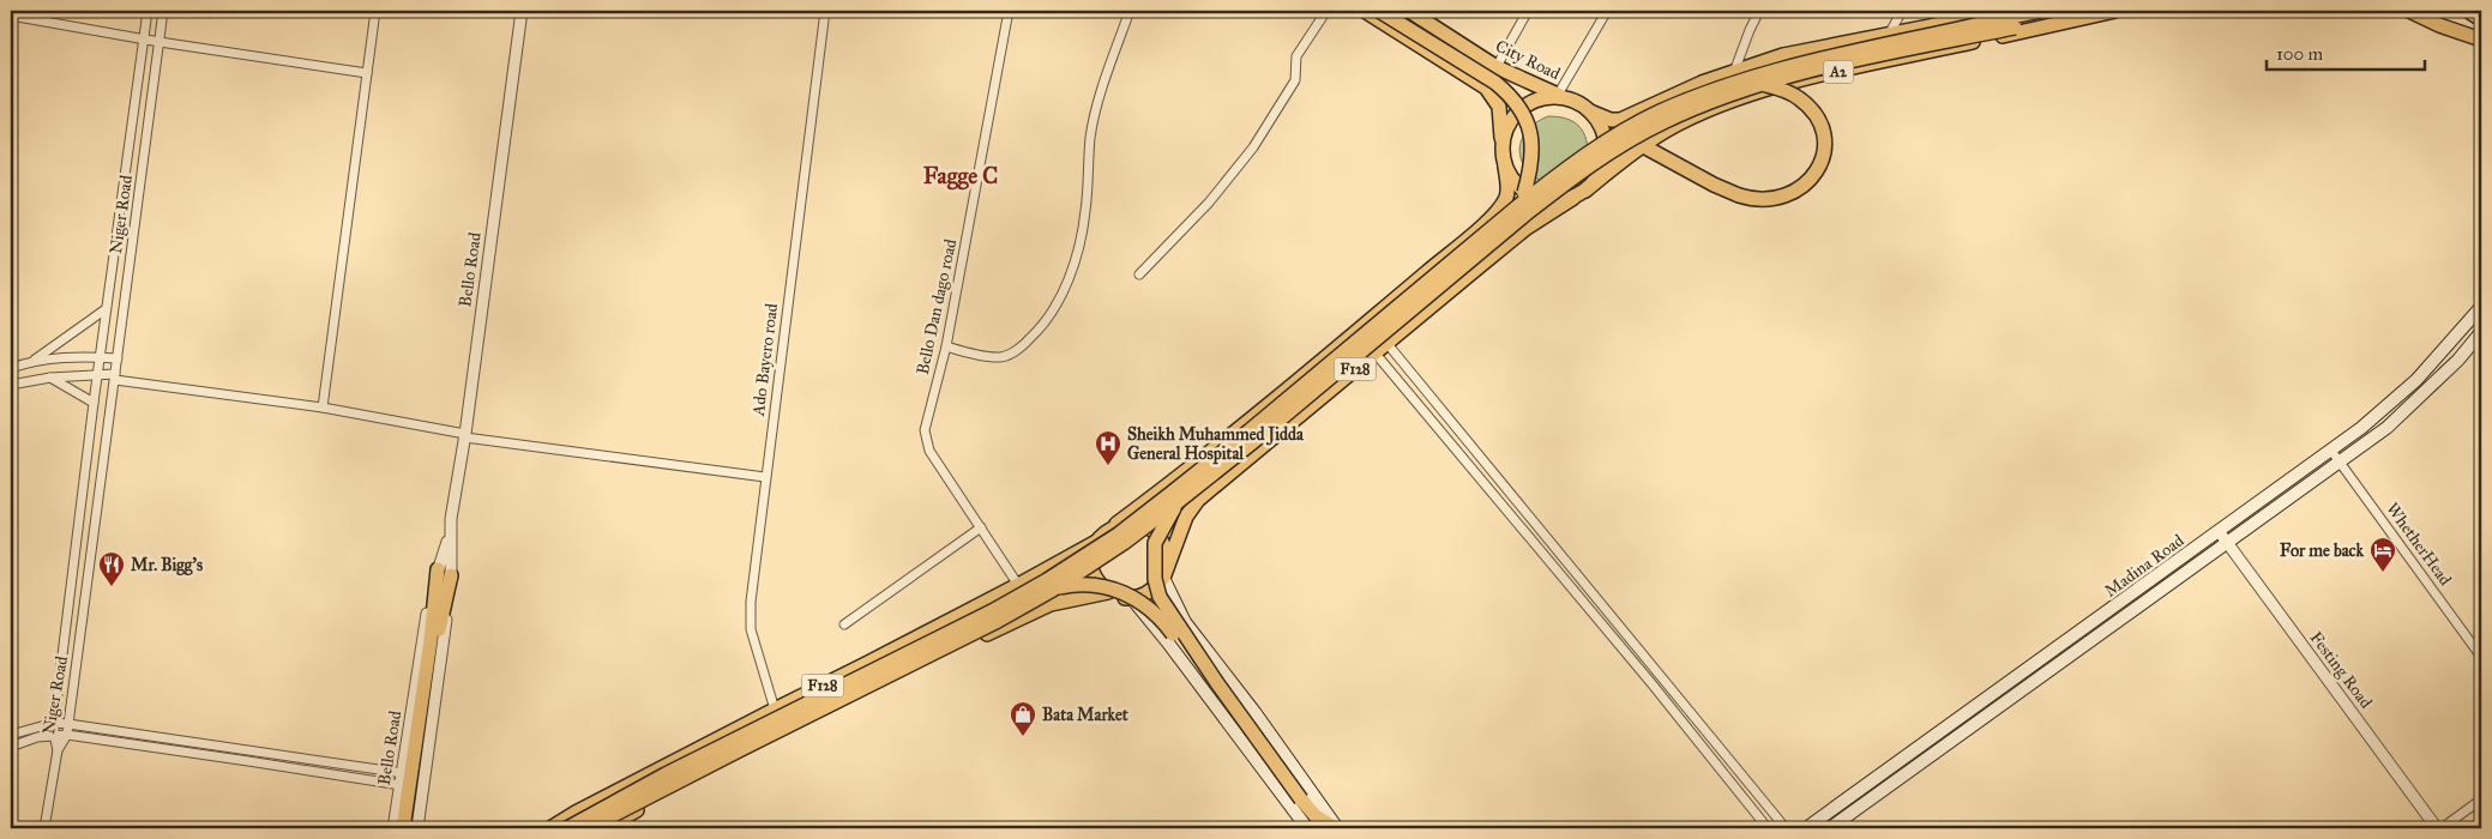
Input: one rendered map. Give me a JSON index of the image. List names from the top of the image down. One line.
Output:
{"streets":{"main road":["City Road","A2","F128","Madina Road"],"street":["Niger Road","Bello Road","Bello Dan dago road","Ado Bayero road","WhetherHead","Festing Road"]},"crossings":[["City Road","A2"],["City Road","F128"],["A2","F128"],["Bello Dan dago road","F128"],["Ado Bayero road","F128"],["WhetherHead","Madina Road"],["Madina Road","Festing Road"]],"districts":["Fagge C"],"places":{"hospital":["Sheikh Muhammed Jidda General Hospital"],"hotel":["For me back"],"restaurant":["Mr. Bigg's"],"shop":["Bata Market"]},"scale_bar":"100 m"}
